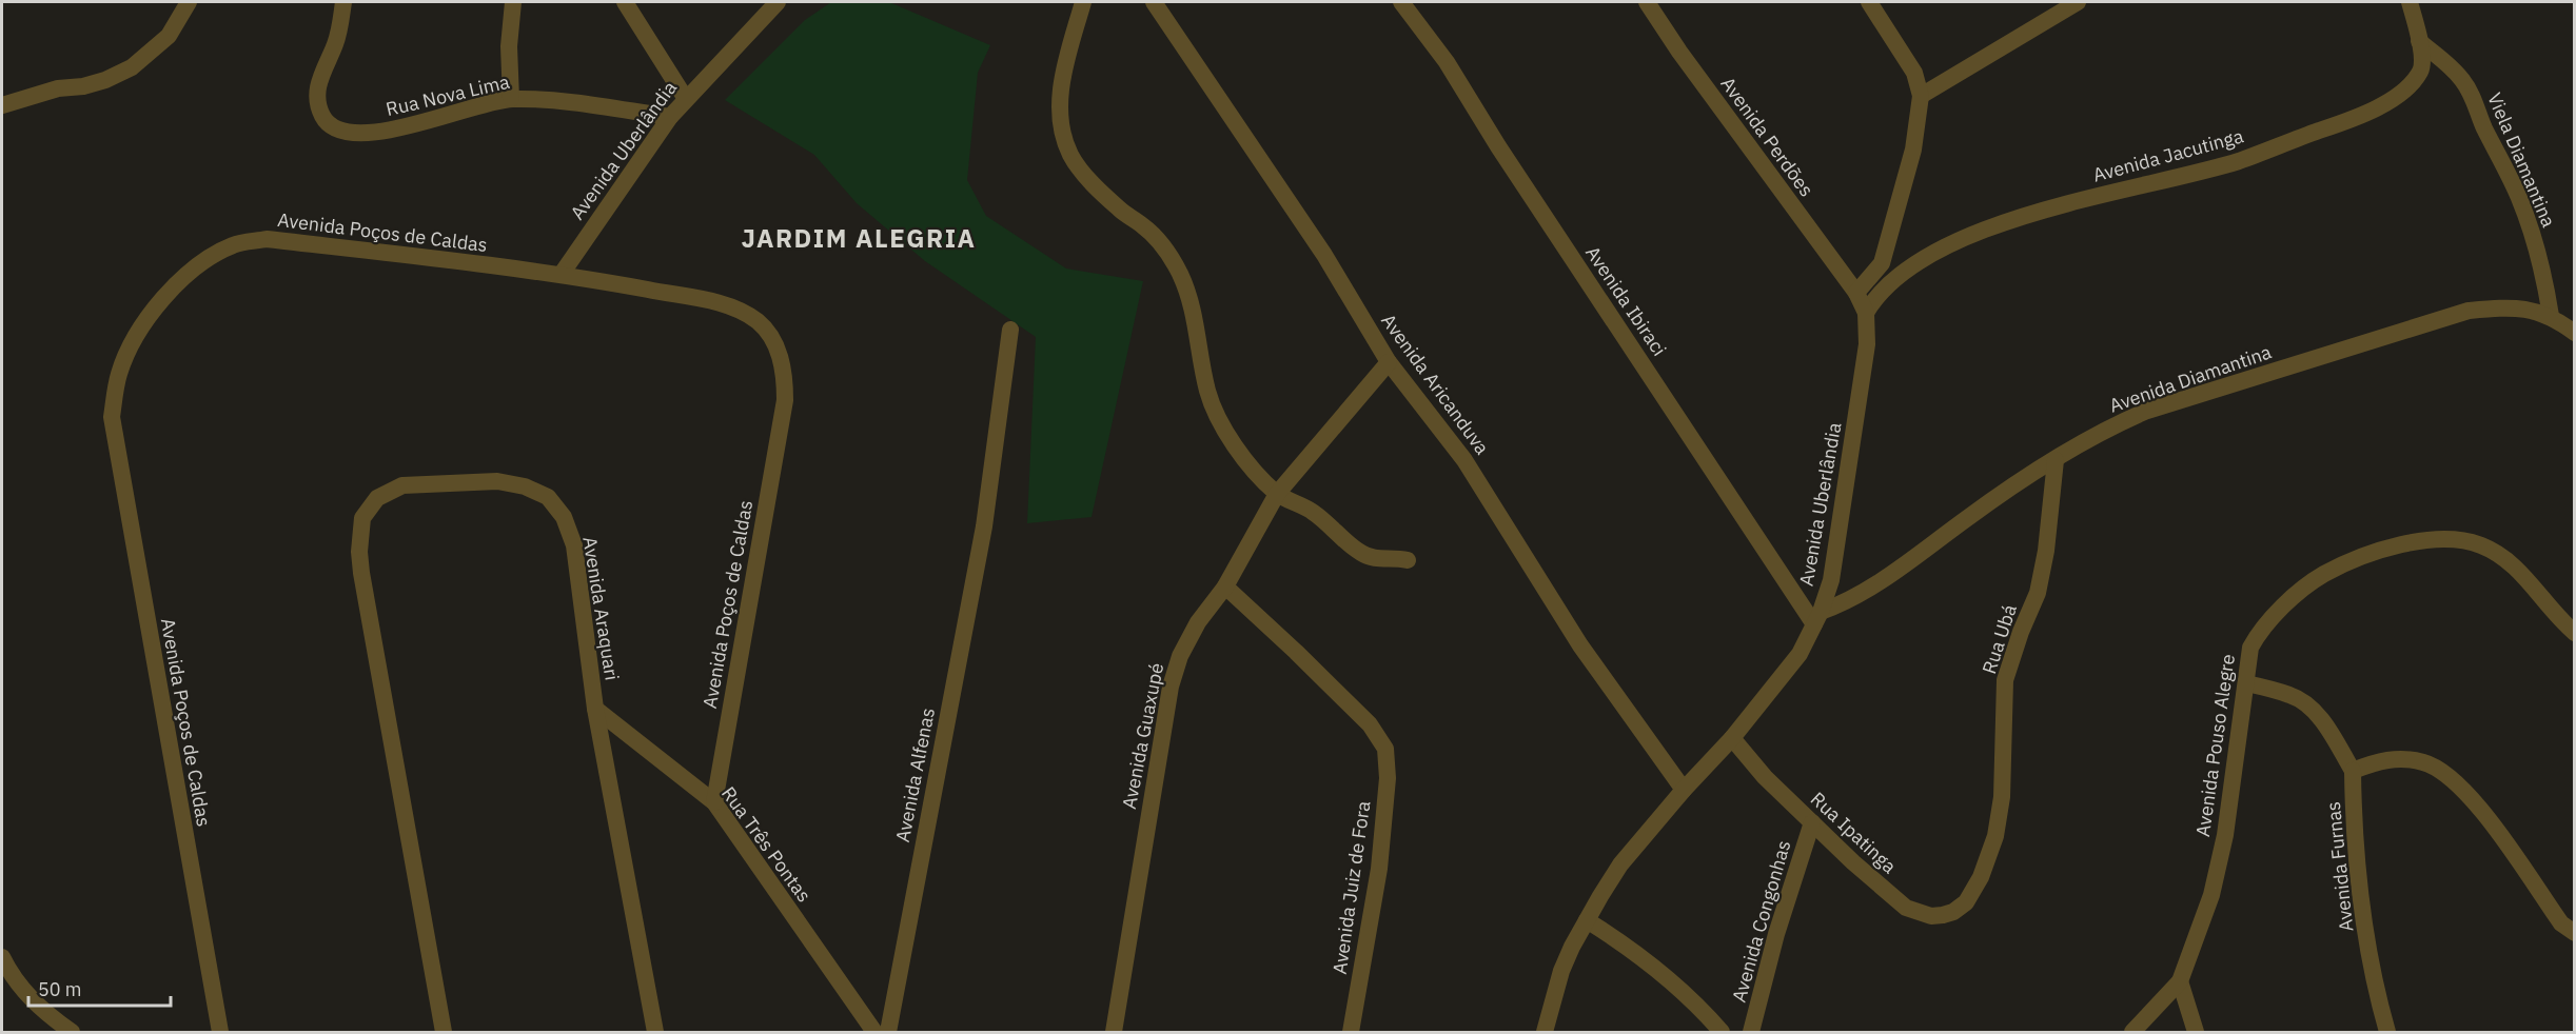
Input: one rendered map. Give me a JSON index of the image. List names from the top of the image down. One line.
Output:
{"streets":{"street":["Rua Nova Lima","Avenida Perdões","Avenida Uberlândia","Avenida Jacutinga","Viela Diamantina","Avenida Poços de Caldas","Avenida Ibiraci","Avenida Diamantina","Avenida Aricanduva","Avenida Araquari","Rua Ubá","Avenida Guaxupé","Avenida Pouso Alegre","Avenida Alfenas","Rua Ipatinga","Rua Três Pontas","Avenida Furnas","Avenida Juiz de Fora","Avenida Congonhas"]},"crossings":[["Rua Nova Lima","Avenida Uberlândia"],["Avenida Perdões","Avenida Uberlândia"],["Avenida Uberlândia","Avenida Jacutinga"],["Avenida Uberlândia","Avenida Poços de Caldas"],["Avenida Uberlândia","Avenida Ibiraci"],["Avenida Uberlândia","Avenida Diamantina"],["Avenida Uberlândia","Avenida Aricanduva"],["Avenida Uberlândia","Rua Ipatinga"],["Avenida Jacutinga","Viela Diamantina"],["Viela Diamantina","Avenida Diamantina"],["Avenida Poços de Caldas","Rua Três Pontas"],["Avenida Ibiraci","Avenida Diamantina"],["Avenida Diamantina","Rua Ubá"],["Avenida Aricanduva","Avenida Guaxupé"],["Avenida Araquari","Rua Três Pontas"],["Rua Ubá","Rua Ipatinga"],["Avenida Guaxupé","Avenida Juiz de Fora"],["Rua Ipatinga","Avenida Congonhas"]],"districts":["JARDIM ALEGRIA"],"scale_bar":"50 m"}
